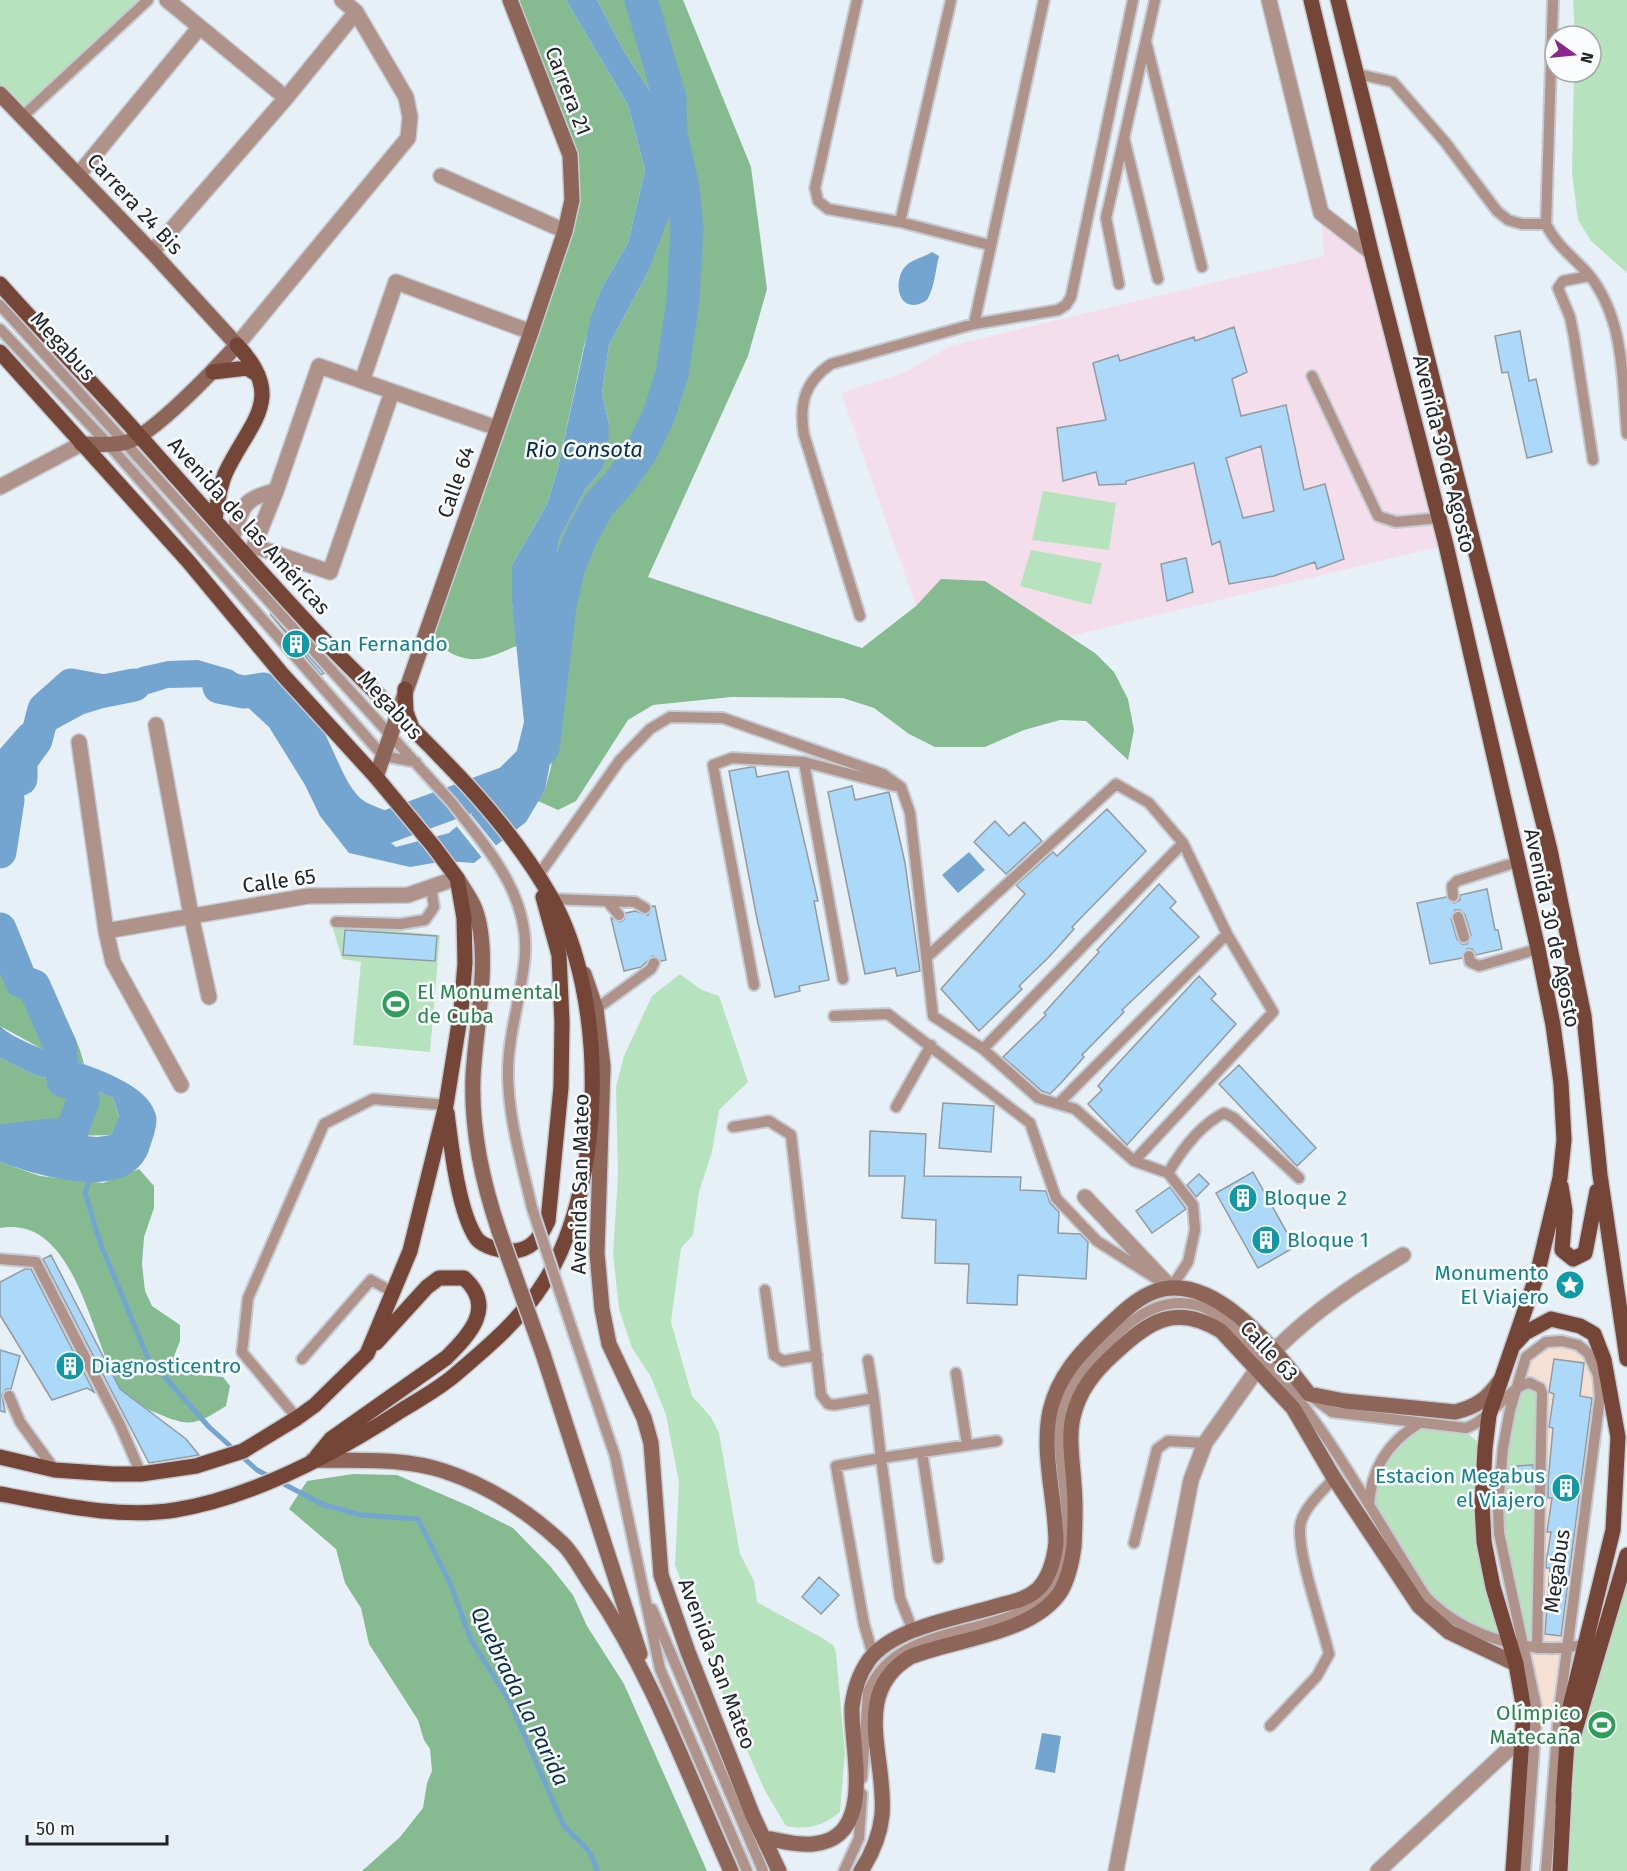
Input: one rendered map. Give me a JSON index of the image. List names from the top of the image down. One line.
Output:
{"streets":{"main road":["Avenida 30 de Agosto","Avenida de las Américas"],"street":["Carrera 21","Carrera 24 Bis","Calle 64","Calle 65","Avenida San Mateo","Calle 63"],"lane":["Megabus"]},"crossings":[["Carrera 21","Calle 64"],["Megabus","Avenida 30 de Agosto"],["Megabus","Calle 64"],["Megabus","Calle 63"],["Avenida 30 de Agosto","Calle 63"],["Calle 64","Avenida de las Américas"],["Avenida de las Américas","Avenida San Mateo"]],"water":["Rio Consota","Quebrada La Parida"],"places":{"building":["San Fernando","Bloque 2","Bloque 1","Diagnosticentro","Estacion Megabus el Viajero"],"sports":["El Monumental de Cuba","Olímpico Matecaña"],"place":["Monumento El Viajero"]},"scale_bar":"50 m","north":"right"}
